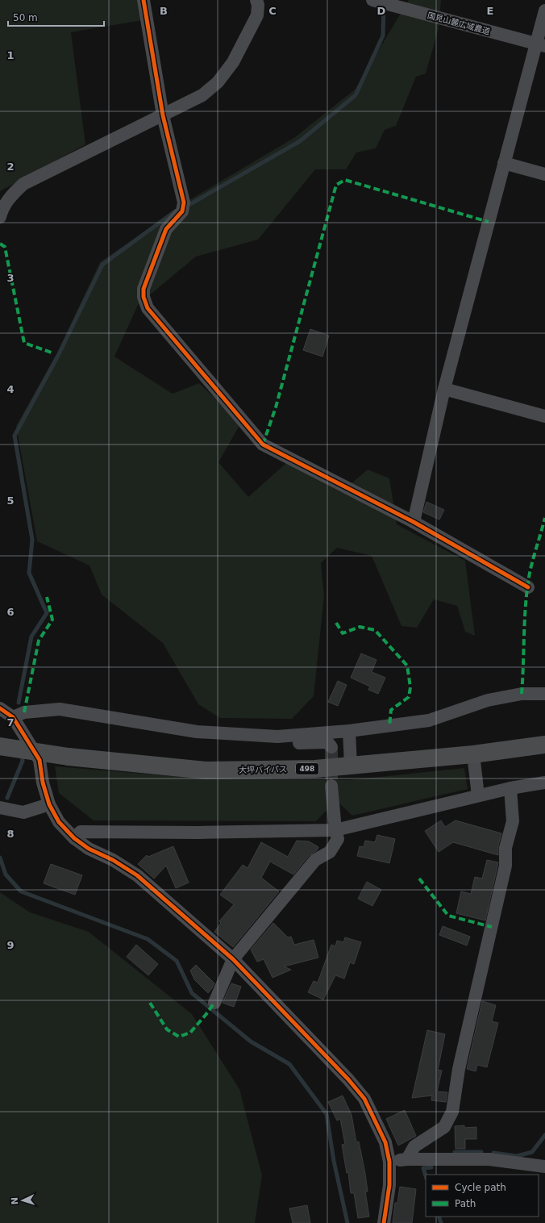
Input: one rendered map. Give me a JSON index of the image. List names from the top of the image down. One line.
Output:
{"streets":{"highway":["498","大坪バイパス"],"street":["国見山麓広域農道"]},"legend":["Cycle path","Path"],"scale_bar":"50 m","north":"left","grid":{"columns":["B","C","D","E"],"rows":["1","2","3","4","5","6","7","8","9"]}}
